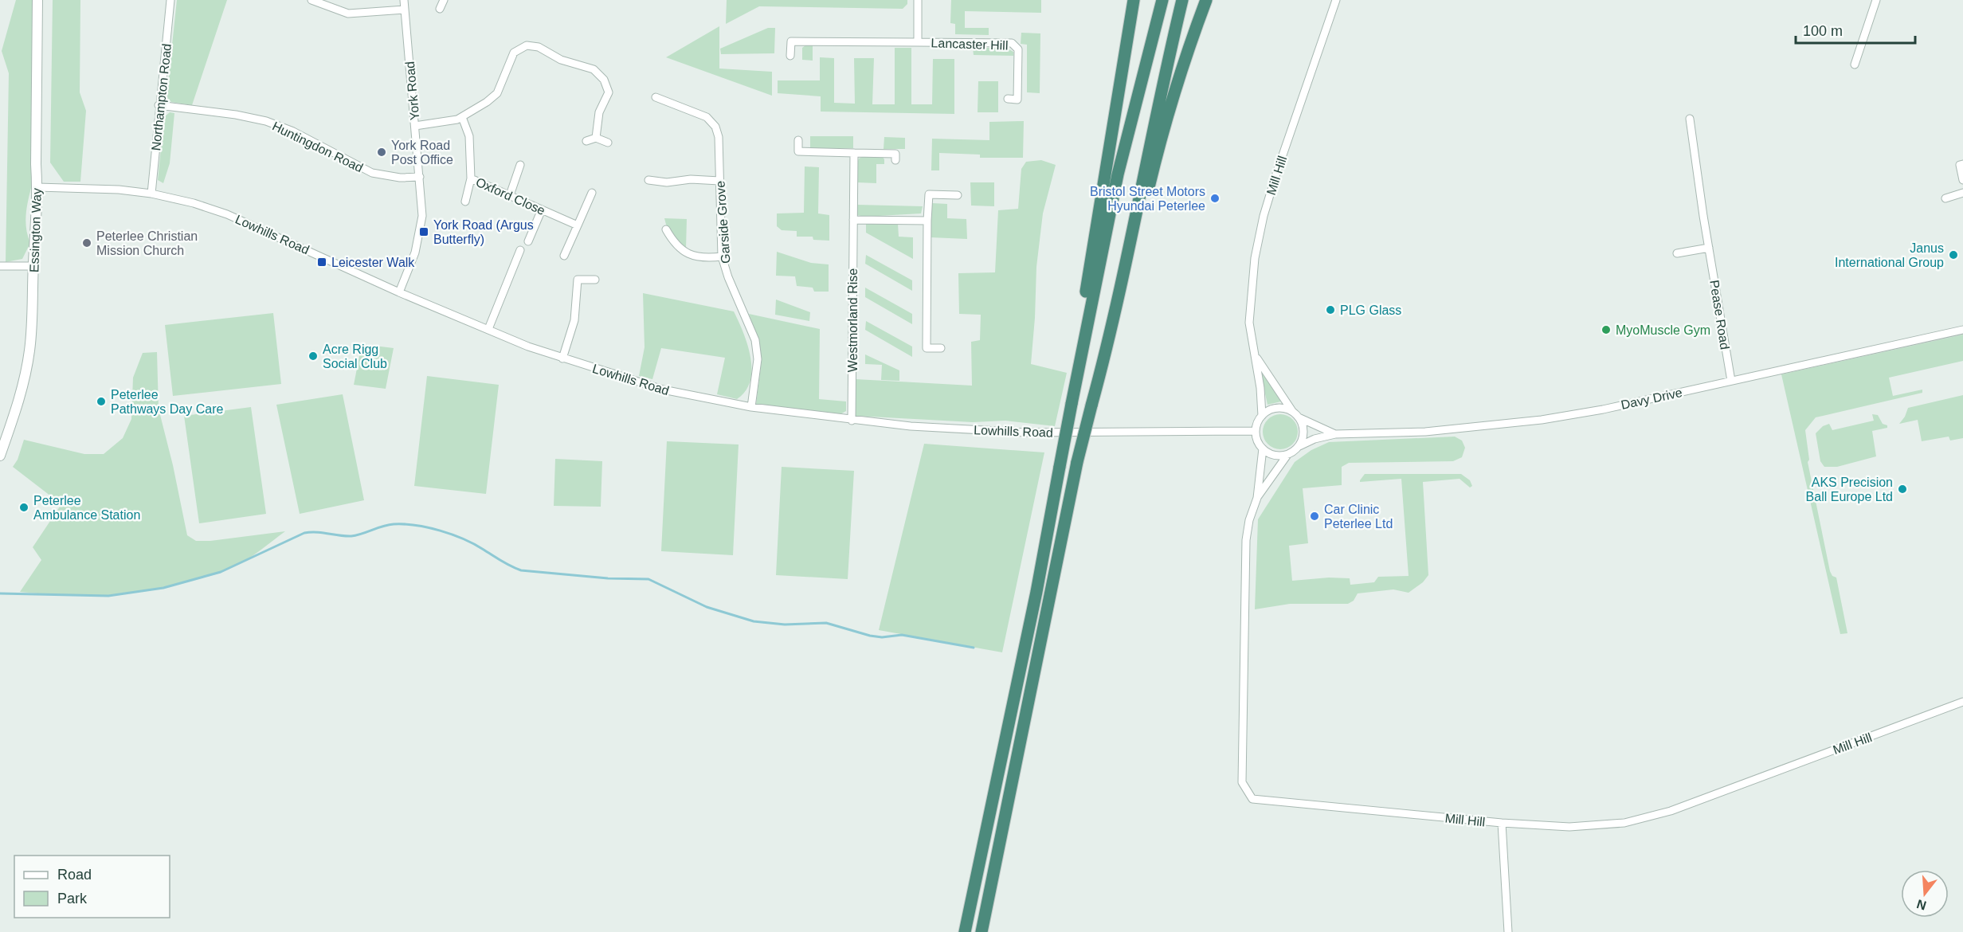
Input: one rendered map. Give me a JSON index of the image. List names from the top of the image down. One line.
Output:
{"streets":{"street":["Lancaster Hill","York Road","Northampton Road","Huntingdon Road","Mill Hill","Oxford Close","Garside Grove","Essington Way","Lowhills Road","Pease Road","Westmorland Rise","Davy Drive"]},"crossings":[["York Road","Huntingdon Road"],["York Road","Lowhills Road"],["Northampton Road","Huntingdon Road"],["Northampton Road","Lowhills Road"],["Mill Hill","Lowhills Road"],["Mill Hill","Davy Drive"],["Garside Grove","Lowhills Road"],["Essington Way","Lowhills Road"],["Lowhills Road","Westmorland Rise"],["Lowhills Road","Davy Drive"],["Pease Road","Davy Drive"]],"places":{"other":["York Road Post Office","Bristol Street Motors Hyundai Peterlee","Peterlee Christian Mission Church","Janus International Group","PLG Glass","MyoMuscle Gym","Acre Rigg Social Club","Peterlee Pathways Day Care","AKS Precision Ball Europe Ltd","Peterlee Ambulance Station","Car Clinic Peterlee Ltd"],"transit":["York Road (Argus Butterfly)","Leicester Walk"]},"legend":["Road","Park"],"scale_bar":"100 m","north":"bottom"}
